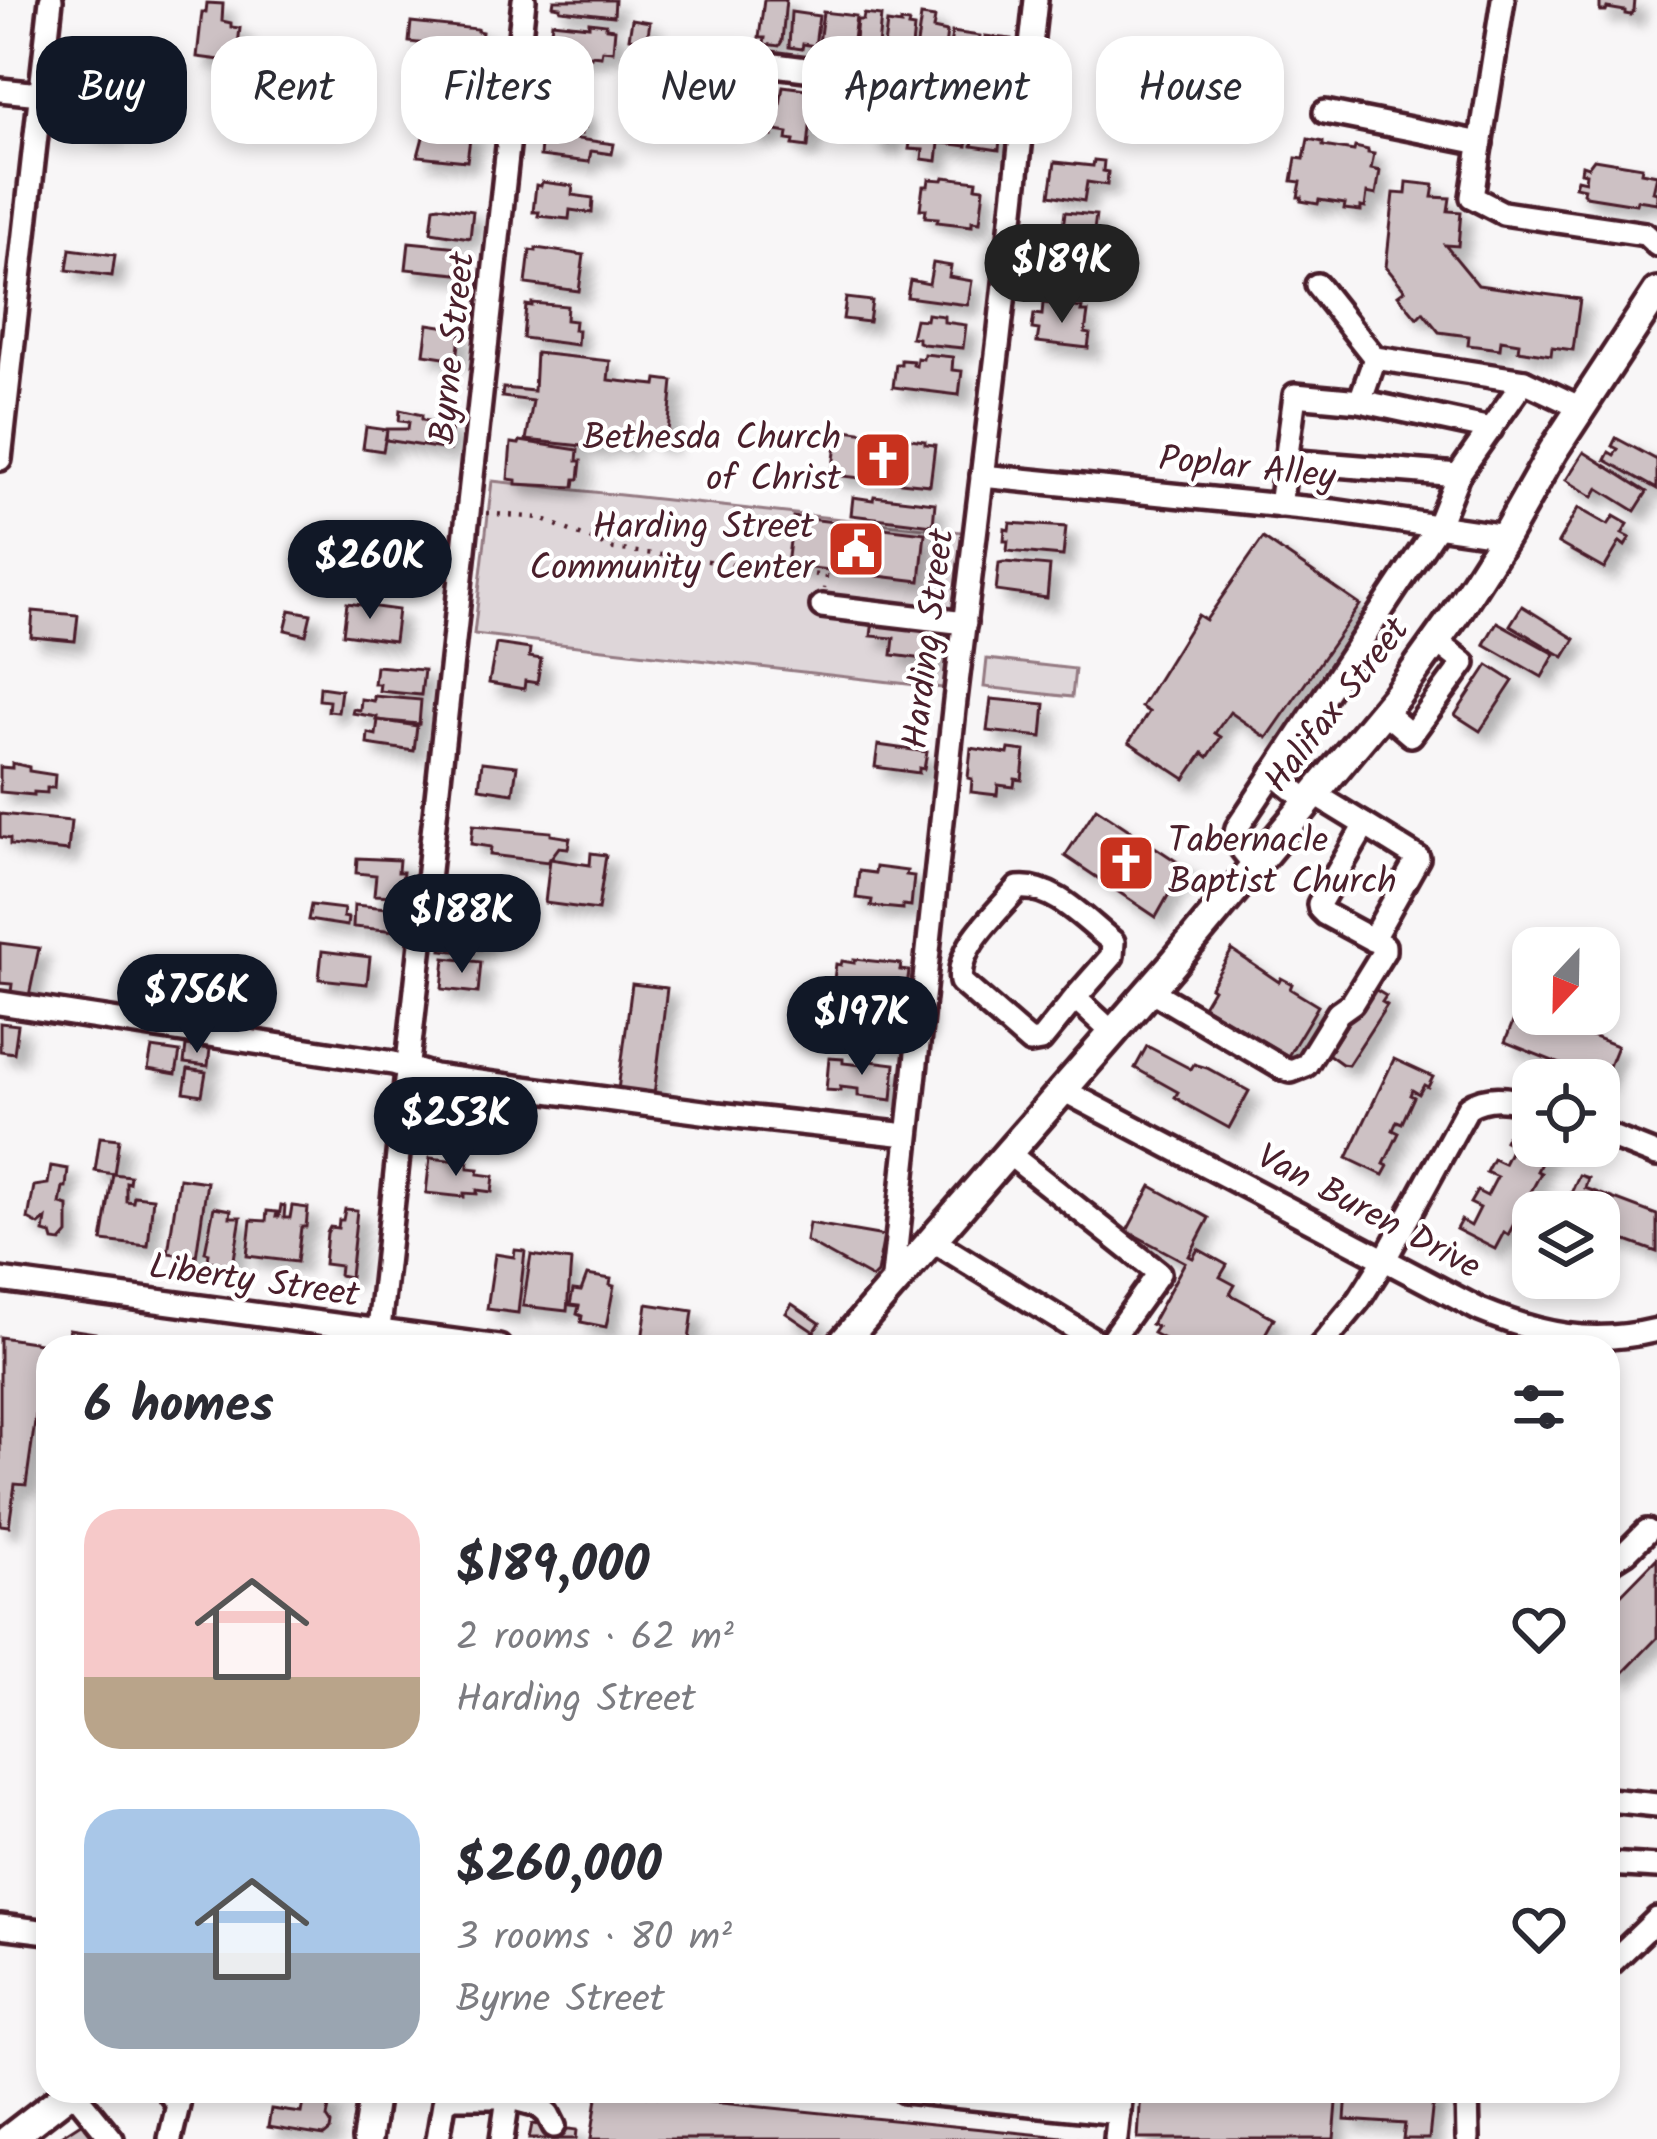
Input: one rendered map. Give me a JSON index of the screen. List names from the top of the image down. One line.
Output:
{"streets":{"main road":["Halifax Street"],"street":["Byrne Street","Poplar Alley","Harding Street","Van Buren Drive","Liberty Street"]},"crossings":[["Poplar Alley","Harding Street"],["Poplar Alley","Halifax Street"],["Harding Street","Halifax Street"],["Halifax Street","Van Buren Drive"]],"places":{"church":["Bethesda Church of Christ","Tabernacle Baptist Church"],"public building":["Harding Street Community Center"]},"north":"bottom","page":{"chip":["Buy","Rent","Filters","New","Apartment","House"],"price":["$189K","$260K","$188K","$756K","$197K","$253K"],"heading":"6 homes","list":[{"name":"$189,000","note":"2 rooms · 62 m² · Harding Street"},{"name":"$260,000","note":"3 rooms · 80 m² · Byrne Street"}]}}
